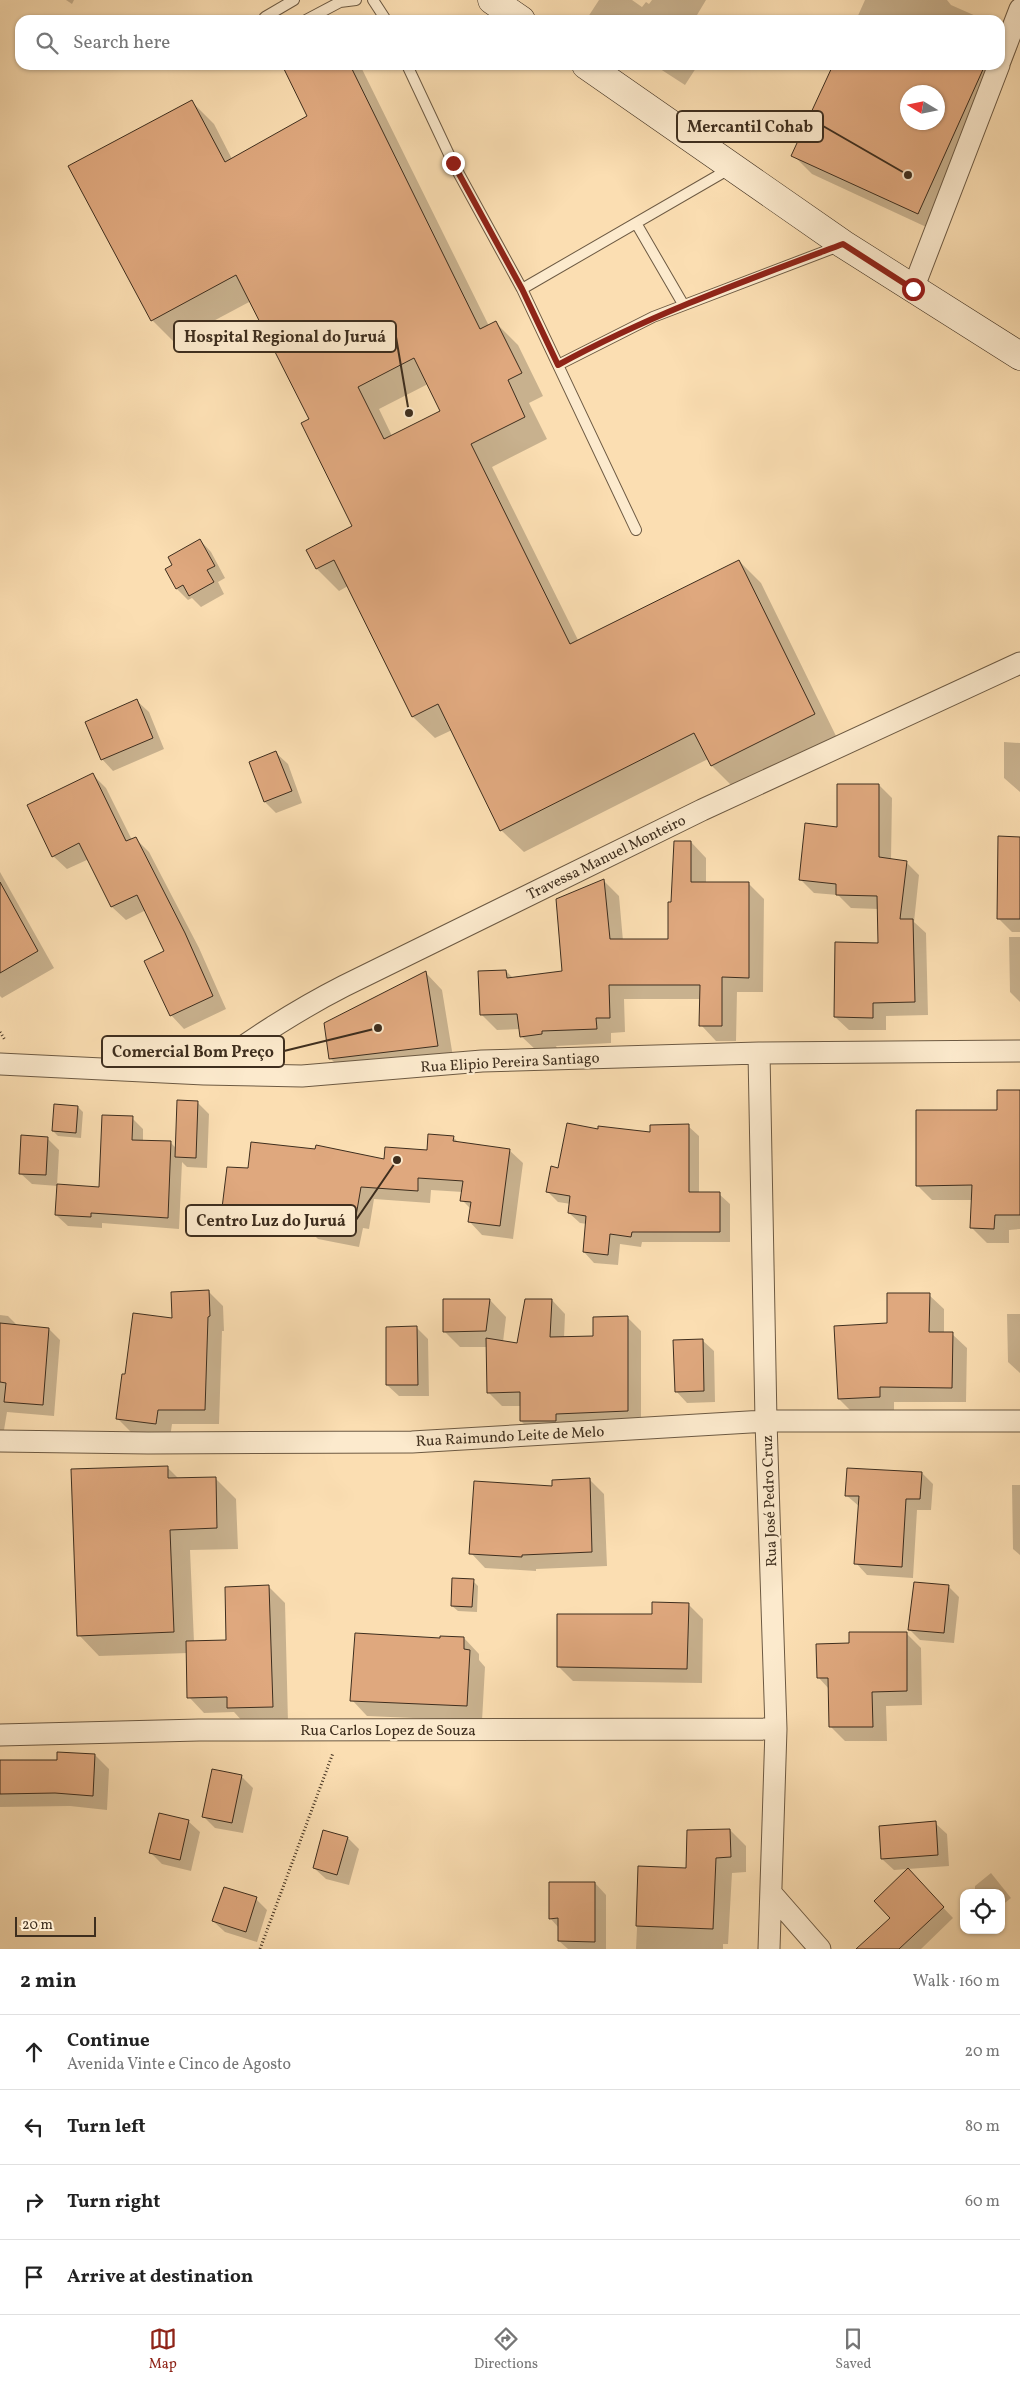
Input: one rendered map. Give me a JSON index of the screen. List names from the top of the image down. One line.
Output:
{"streets":{"street":["Travessa Manuel Monteiro","Rua Elipio Pereira Santiago","Rua Raimundo Leite de Melo","Rua José Pedro Cruz","Rua Carlos Lopez de Souza"]},"crossings":[["Travessa Manuel Monteiro","Rua Elipio Pereira Santiago"],["Rua Elipio Pereira Santiago","Rua José Pedro Cruz"],["Rua Raimundo Leite de Melo","Rua José Pedro Cruz"],["Rua José Pedro Cruz","Rua Carlos Lopez de Souza"]],"places":["Mercantil Cohab","Hospital Regional do Juruá","Comercial Bom Preço","Centro Luz do Juruá"],"scale_bar":"20 m","north":"left","page":{"search":"Search here","scale":"20 m","heading":["2 min","Walk · 160 m"],"list":[["Continue","Avenida Vinte e Cinco de Agosto","20 m"],["Turn left","80 m"],["Turn right","60 m"],"Arrive at destination"],"nav":["Map","Directions","Saved"]}}
